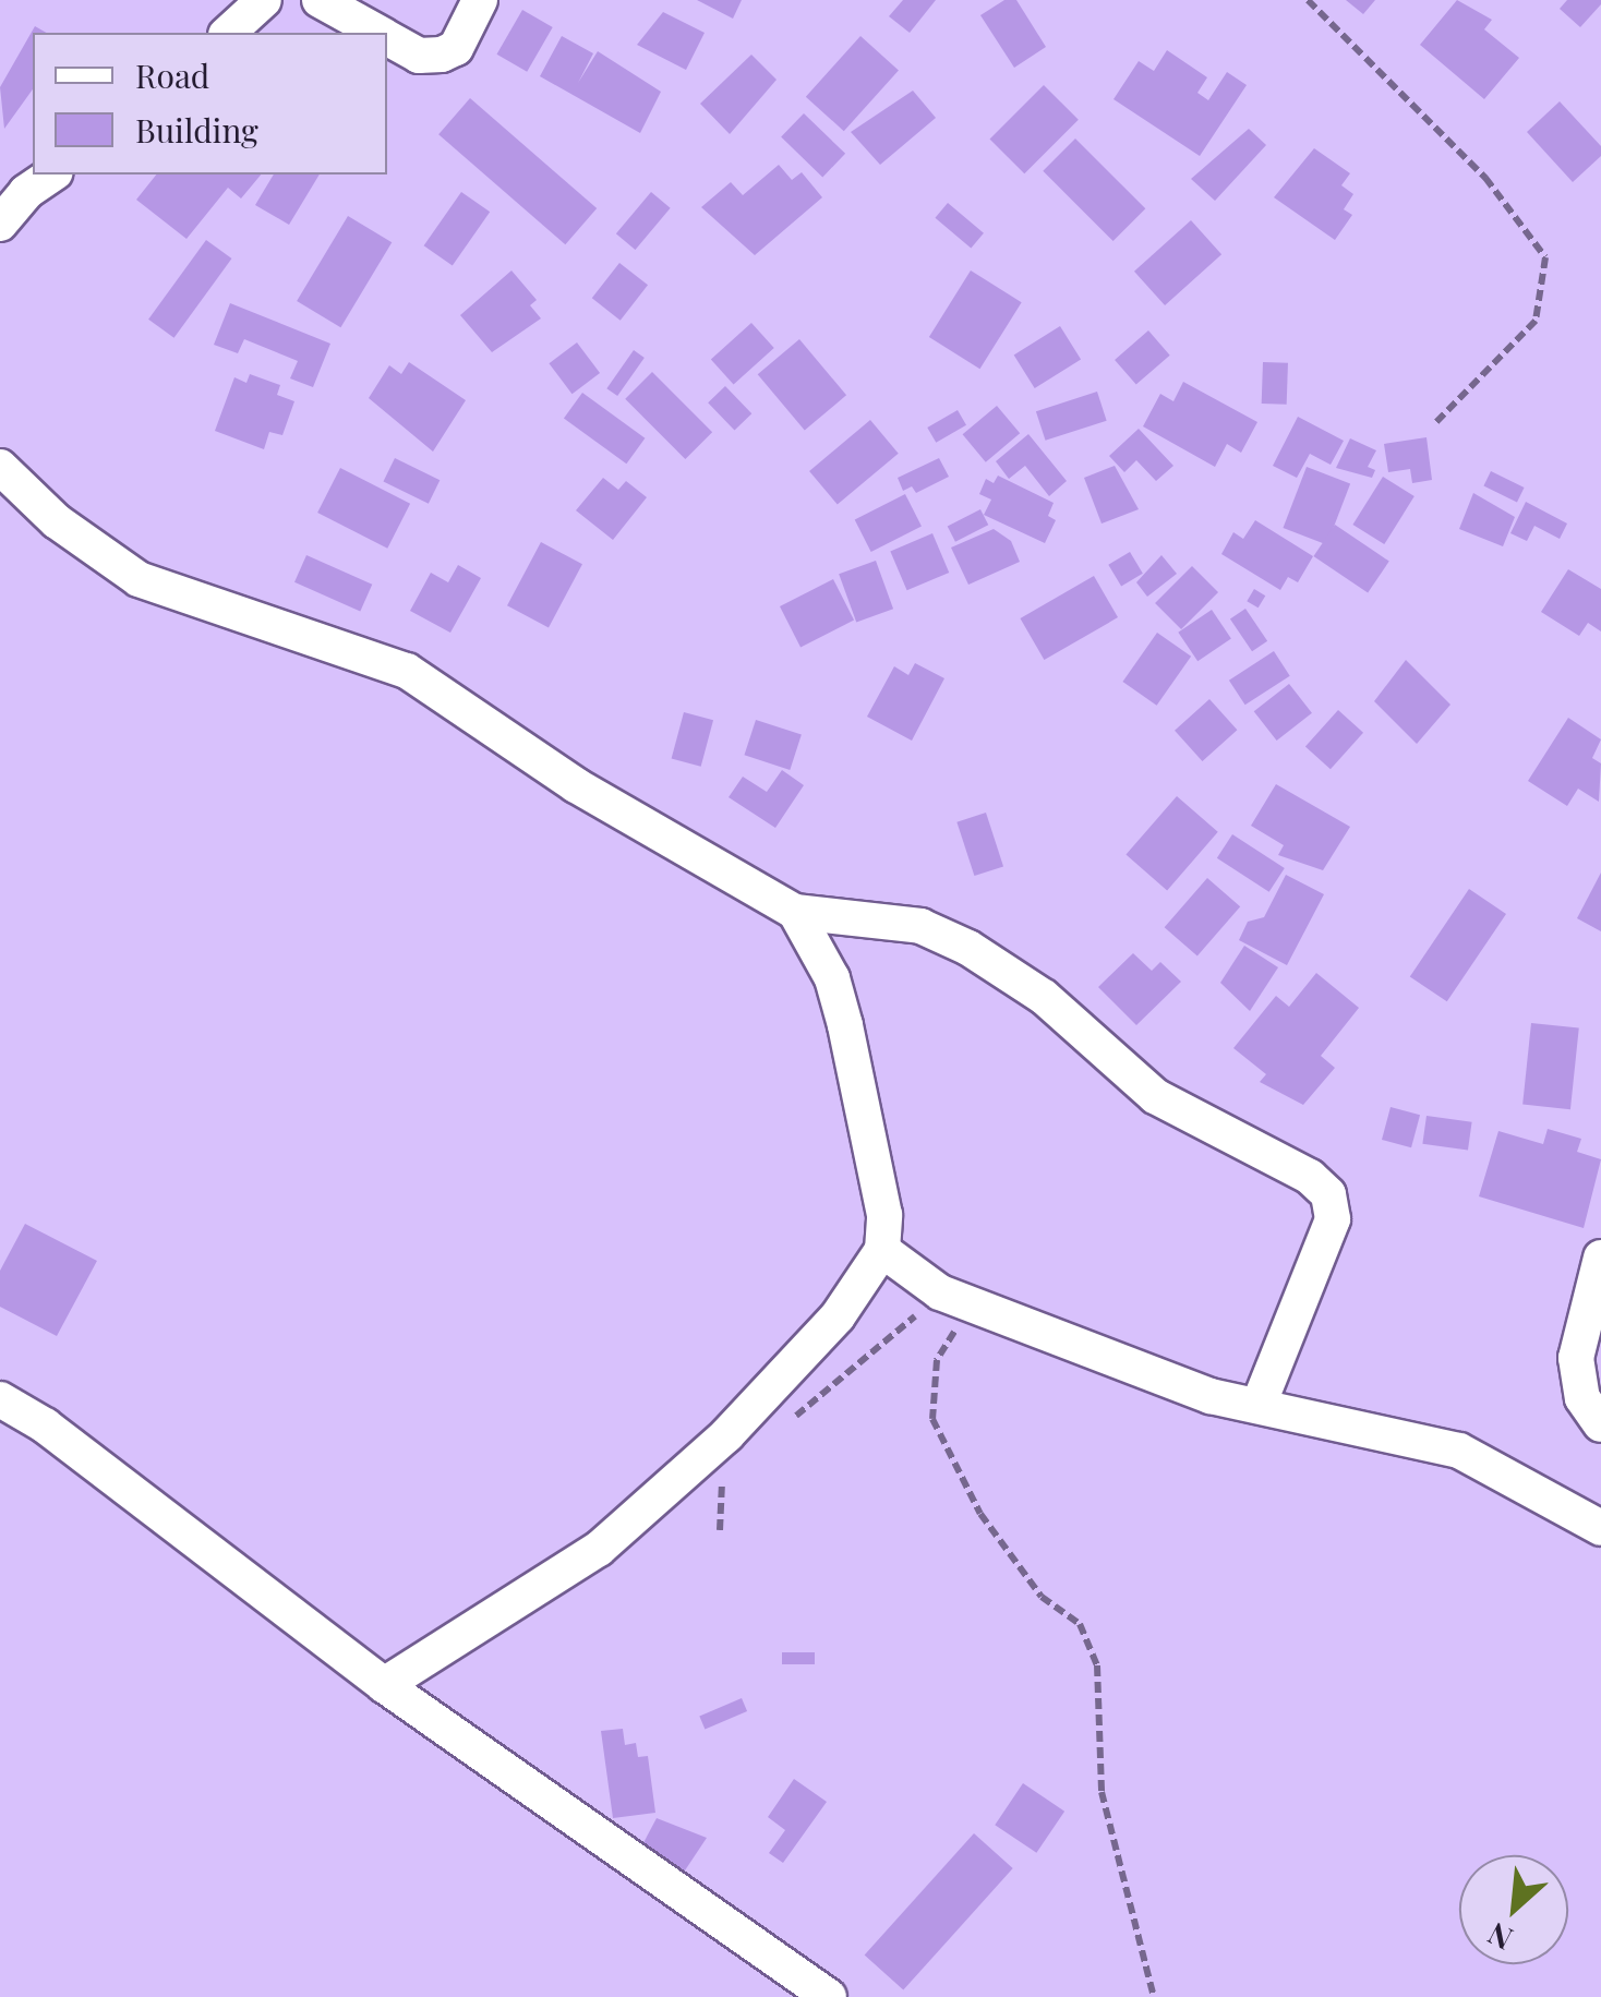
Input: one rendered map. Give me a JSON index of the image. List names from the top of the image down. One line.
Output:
{"legend":["Road","Building"],"north":"bottom left"}
